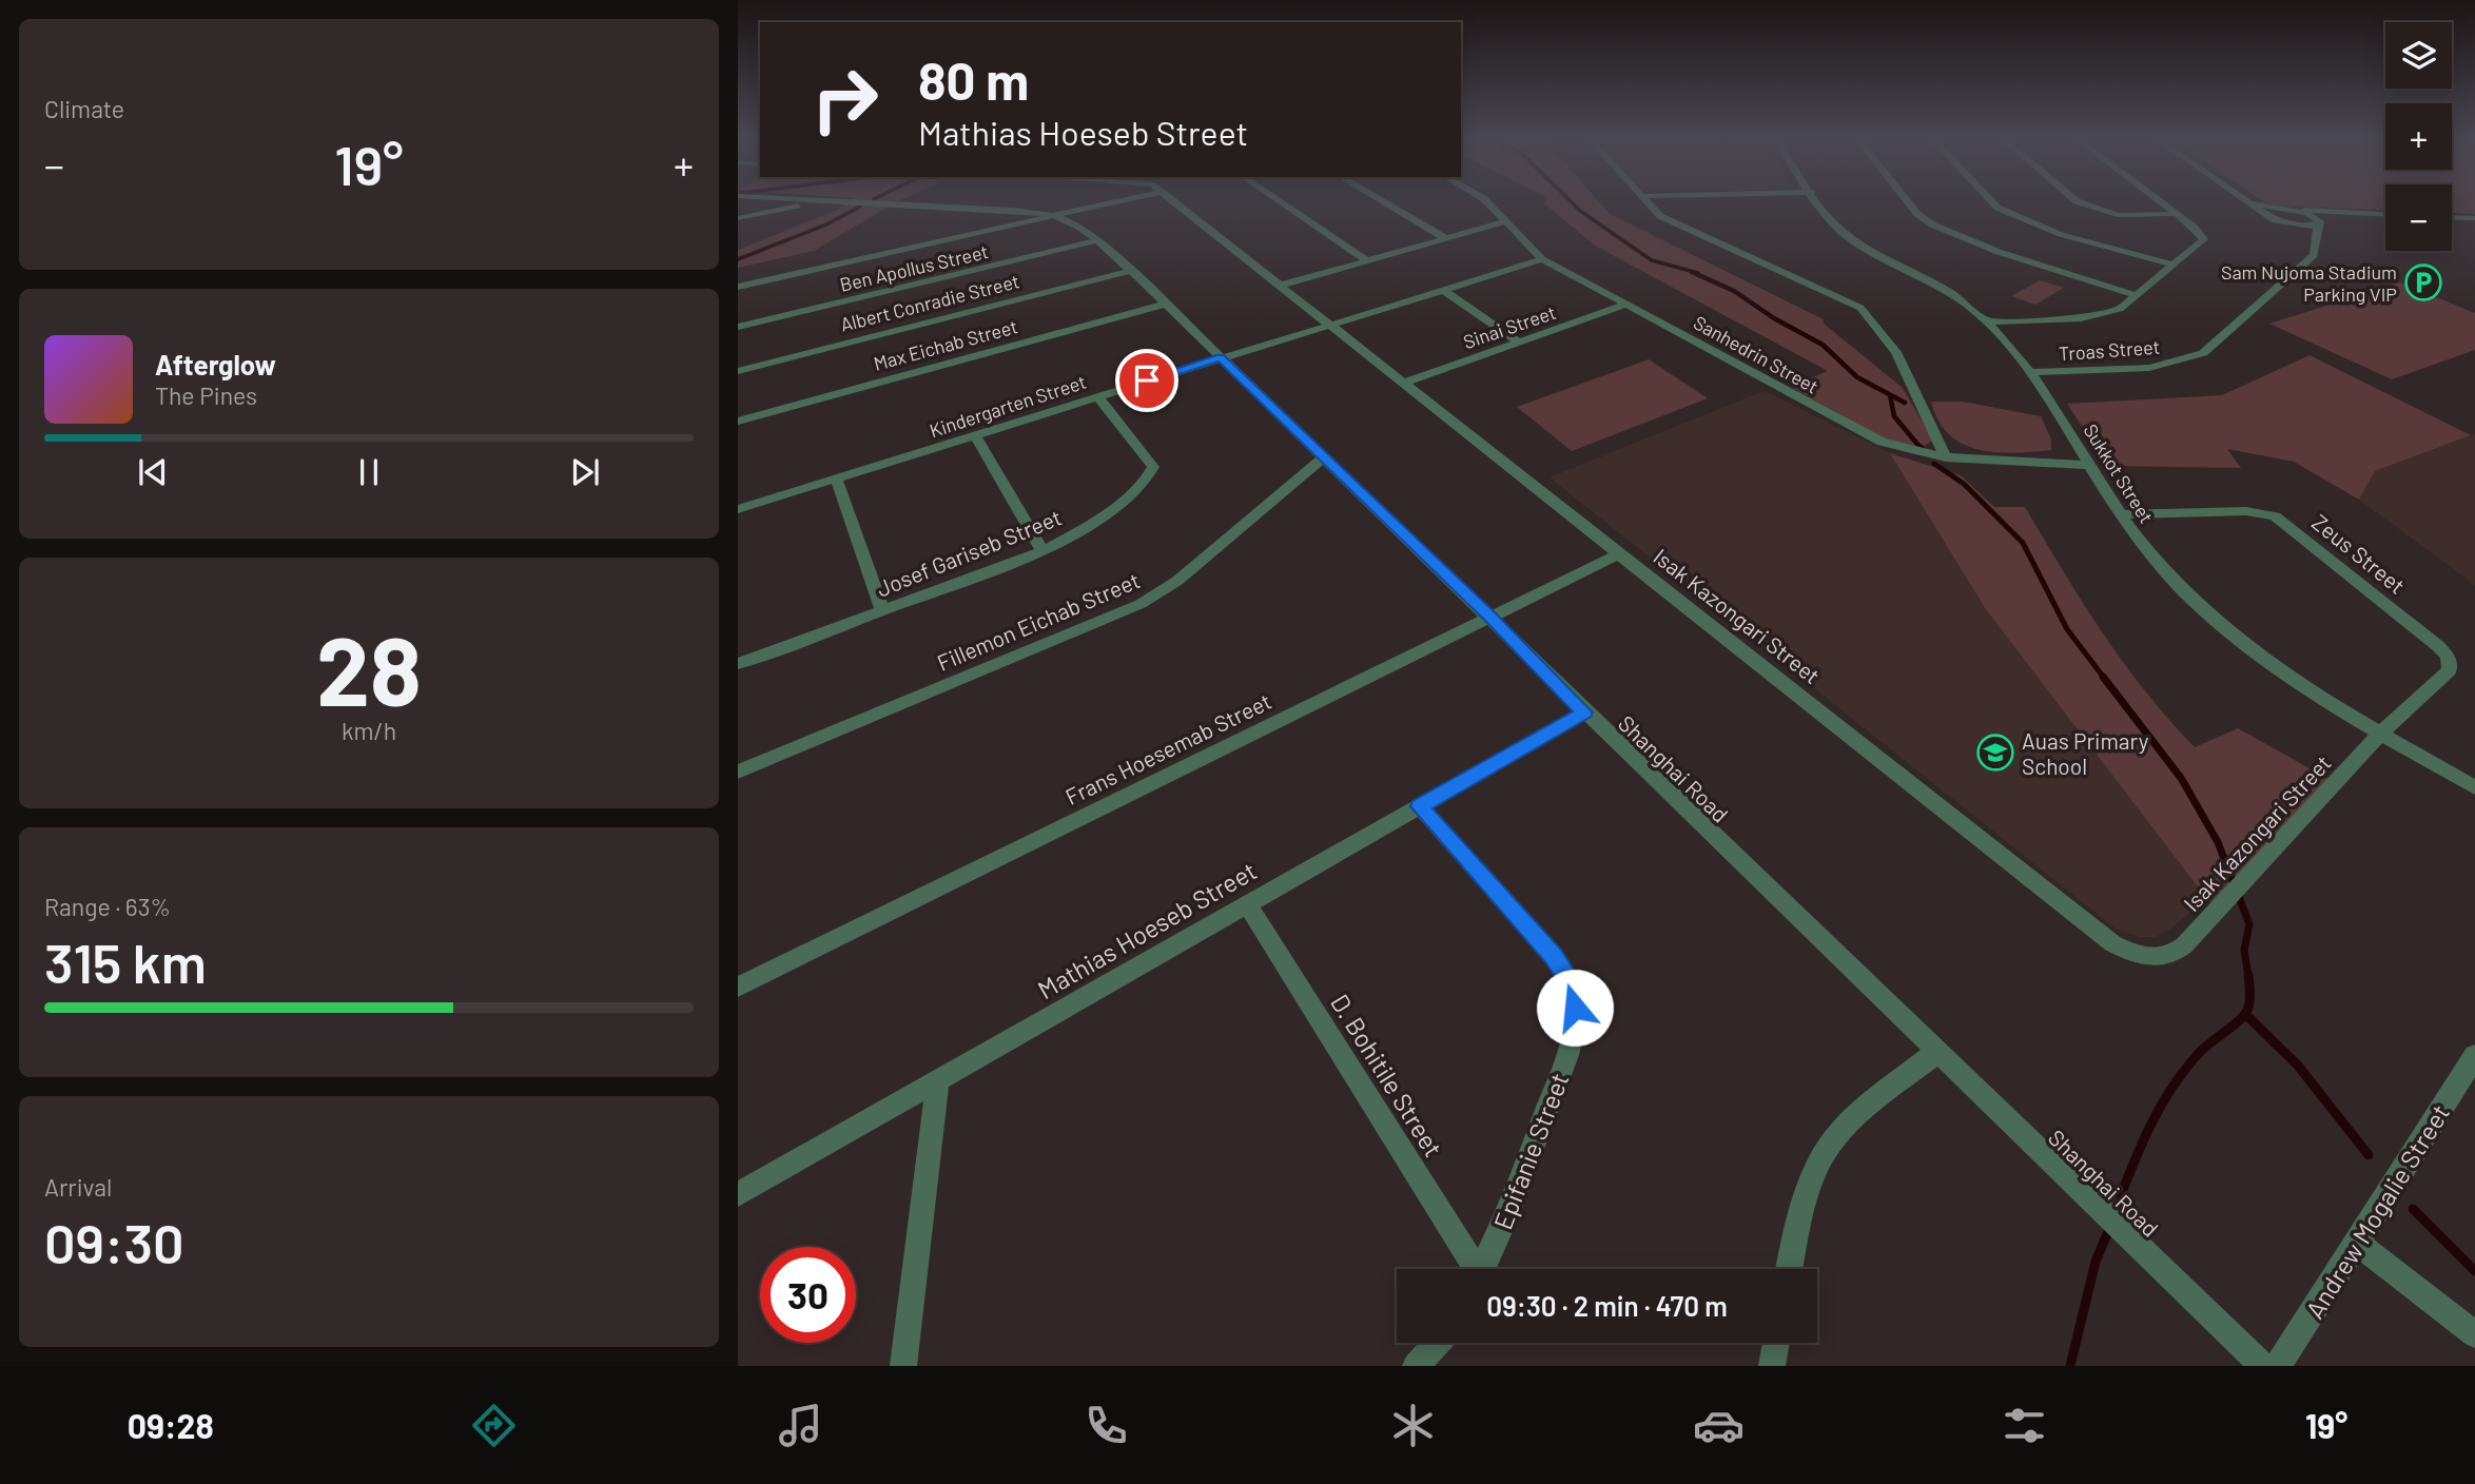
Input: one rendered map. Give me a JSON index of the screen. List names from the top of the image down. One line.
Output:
{"streets":{"street":["Ben Apollus Street","Albert Conradie Street","Sinai Street","Max Eichab Street","Troas Street","Sanhedrin Street","Kindergarten Street","Sukkot Street","Josef Gariseb Street","Zeus Street","Isak Kazongari Street","Fillemon Eichab Street","Frans Hoesemab Street","Shanghai Road","Mathias Hoeseb Street","D. Bohitile Street","Epifanie Street","Andrew Mogalie Street"]},"crossings":[["Ben Apollus Street","Shanghai Road"],["Albert Conradie Street","Shanghai Road"],["Sinai Street","Sanhedrin Street"],["Sinai Street","Isak Kazongari Street"],["Max Eichab Street","Shanghai Road"],["Troas Street","Sukkot Street"],["Sanhedrin Street","Kindergarten Street"],["Sanhedrin Street","Sukkot Street"],["Kindergarten Street","Josef Gariseb Street"],["Kindergarten Street","Isak Kazongari Street"],["Kindergarten Street","Shanghai Road"],["Sukkot Street","Zeus Street"],["Sukkot Street","Isak Kazongari Street"],["Zeus Street","Isak Kazongari Street"],["Isak Kazongari Street","Frans Hoesemab Street"],["Fillemon Eichab Street","Shanghai Road"],["Frans Hoesemab Street","Shanghai Road"],["Shanghai Road","Mathias Hoeseb Street"],["Mathias Hoeseb Street","D. Bohitile Street"],["Mathias Hoeseb Street","Epifanie Street"]],"places":{"parking":["Sam Nujoma Stadium Parking VIP"],"school or university":["Auas Primary School"]},"page":{"tile":["Climate",["28","km/h"],["Range · 63%","315 km"],["Arrival","09:30"]],"map_buttons":["+","−"],"turn":["80 m","Mathias Hoeseb Street"],"heat":["−","19°","+"],"song":["Afterglow","The Pines"],"limit":"30","trip":"09:30 · 2 min · 470 m","tabs":["09:28","19°"]}}
